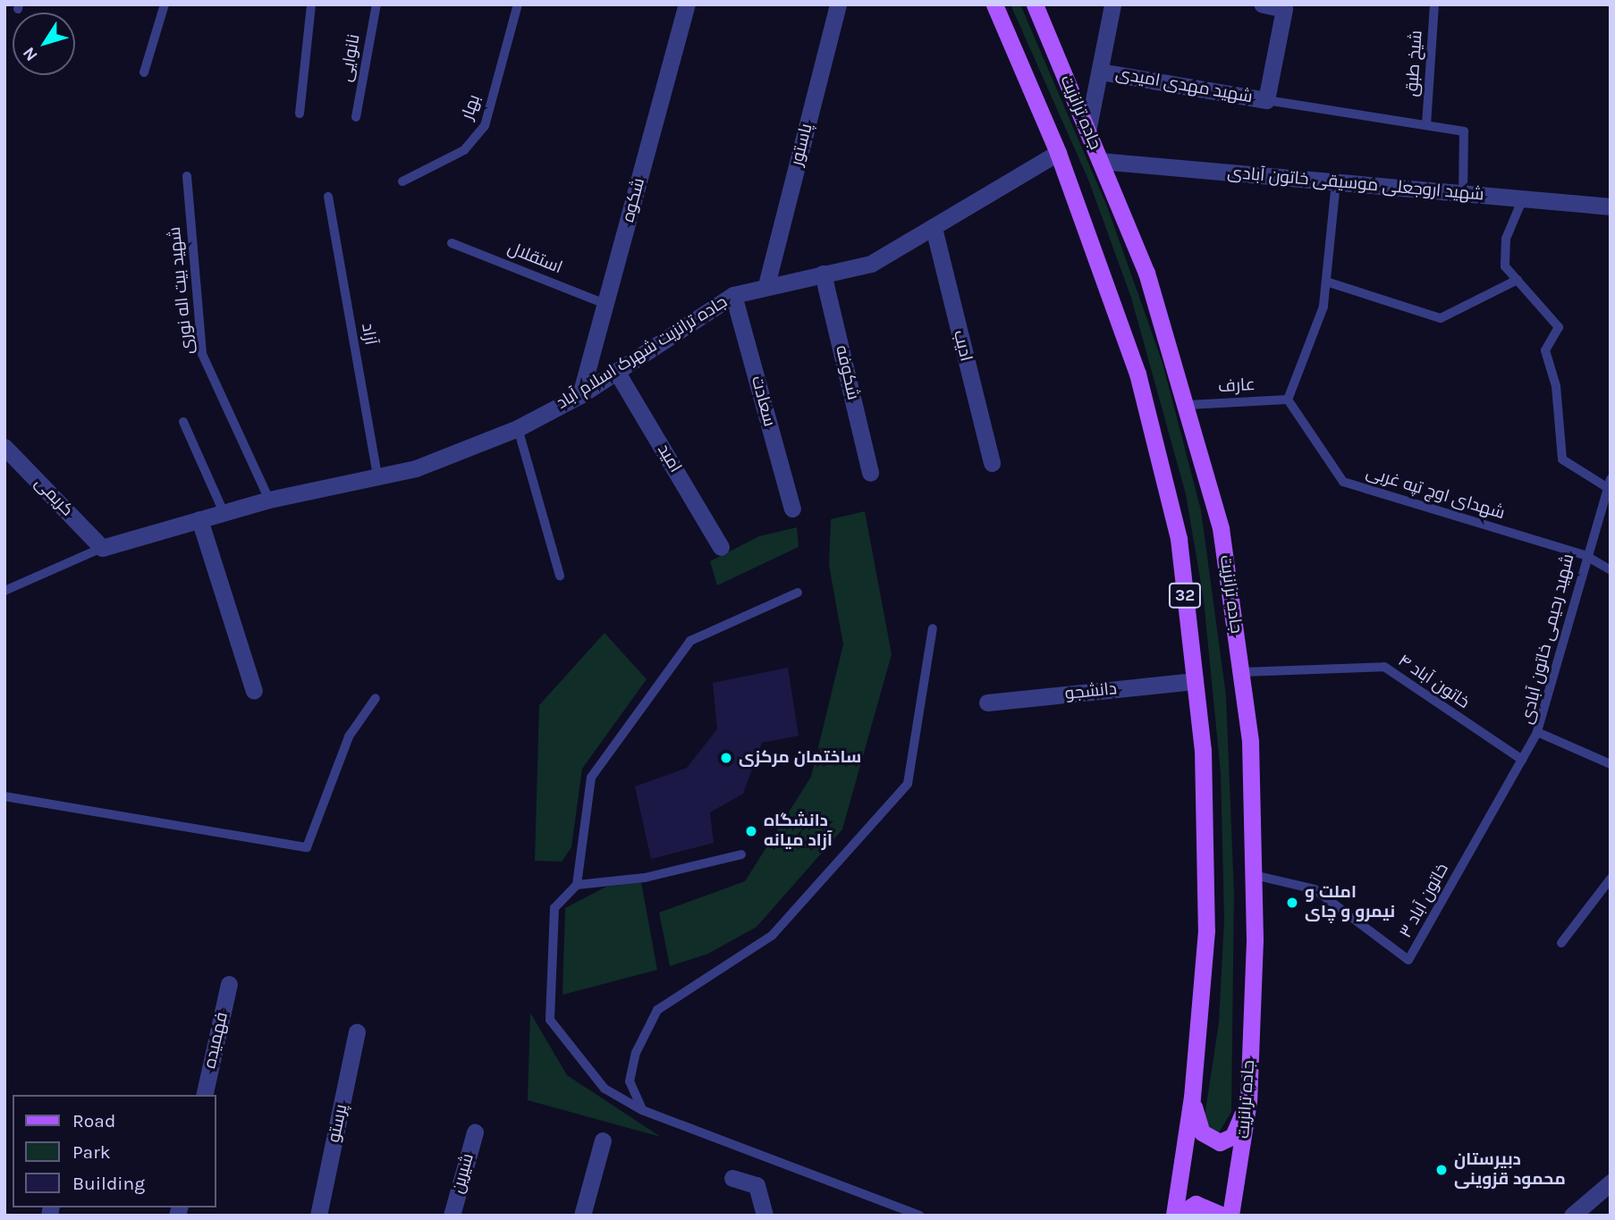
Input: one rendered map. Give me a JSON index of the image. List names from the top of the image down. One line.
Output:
{"streets":{"main road":["جاده ترانزیت","32"],"street":["شهید مهدی امیدی","پاستور","شهید اروجعلی موسیقی خاتون آبادی","شکوه","ادیب","جاده ترانزیت شهرک اسلام آباد","شکوفه","سعادت","امید","کریمی","دانشجو","فهمیده","پرستو","شیرین"],"lane":["نانوایی","شیخ طبق","بهار","استقلال","شهید بیت اله نوری","آزاد","عارف","شهدای اوچ تپه غربی","شهید رحیمی خاتون آبادی","خاتون آباد ۴","خاتون آباد ۳"]},"crossings":[["جاده ترانزیت","شهید اروجعلی موسیقی خاتون آبادی"],["جاده ترانزیت","عارف"],["جاده ترانزیت","خاتون آباد ۴"],["جاده ترانزیت","خاتون آباد ۳"],["پاستور","جاده ترانزیت شهرک اسلام آباد"],["شکوه","استقلال"],["شکوه","جاده ترانزیت شهرک اسلام آباد"],["شهید بیت اله نوری","جاده ترانزیت شهرک اسلام آباد"],["آزاد","جاده ترانزیت شهرک اسلام آباد"],["ادیب","جاده ترانزیت شهرک اسلام آباد"],["جاده ترانزیت شهرک اسلام آباد","شکوفه"],["جاده ترانزیت شهرک اسلام آباد","سعادت"],["جاده ترانزیت شهرک اسلام آباد","امید"],["جاده ترانزیت شهرک اسلام آباد","کریمی"],["جاده ترانزیت شهرک اسلام آباد","32"],["عارف","شهدای اوچ تپه غربی"],["شهدای اوچ تپه غربی","شهید رحیمی خاتون آبادی"],["32","دانشجو"],["شهید رحیمی خاتون آبادی","خاتون آباد ۳"],["خاتون آباد ۴","خاتون آباد ۳"]],"places":["ساختمان مرکزی","دانشگاه آزاد میانه","املت و نیمرو و چای","دبیرستان محمود قزوینی"],"legend":["Road","Park","Building"],"north":"bottom left"}
